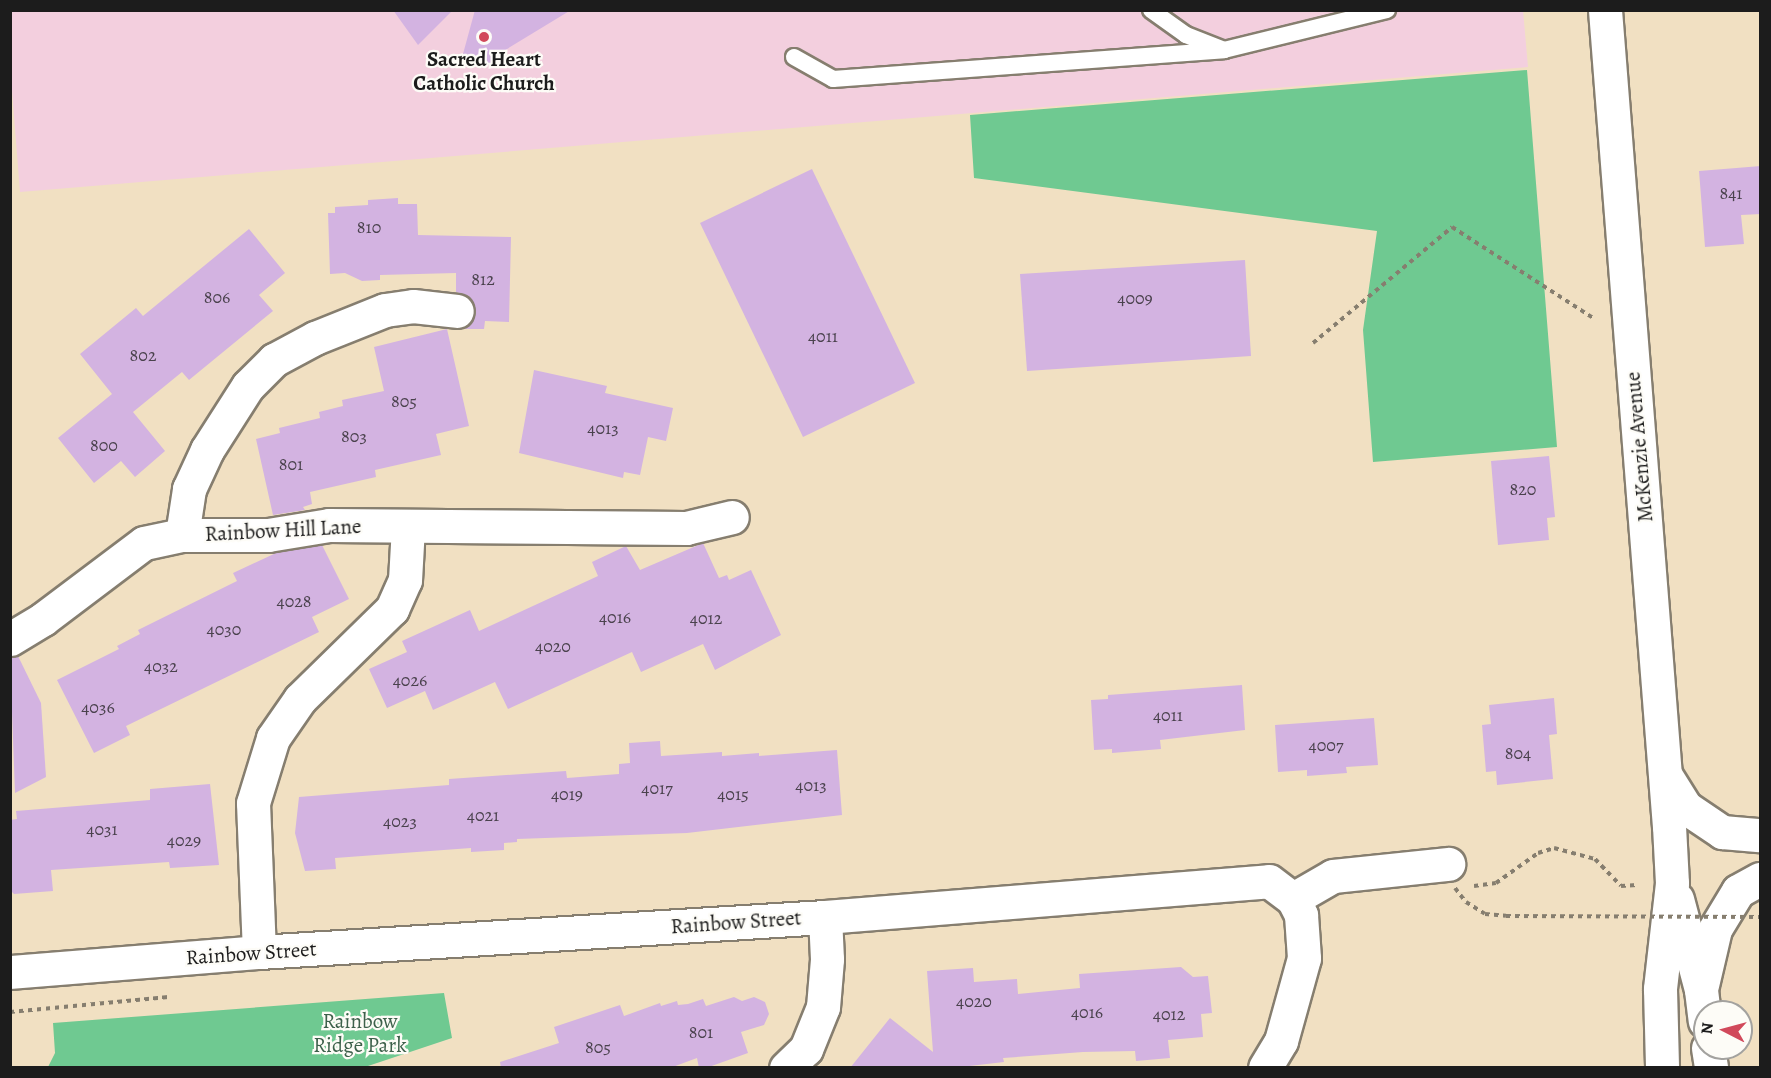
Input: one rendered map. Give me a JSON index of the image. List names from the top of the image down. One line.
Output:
{"streets":{"street":["McKenzie Avenue","Rainbow Hill Lane","Rainbow Street"]},"parks":["Rainbow Ridge Park"],"places":["Sacred Heart Catholic Church"],"house_numbers":["841","810","812","806","4009","4011","802","805","4013","803","800","801","820","4028","4016","4012","4030","4020","4032","4026","4036","4011","4007","804","4013","4017","4019","4015","4021","4023","4031","4029","4020","4016","4012","801","805"],"north":"left"}
